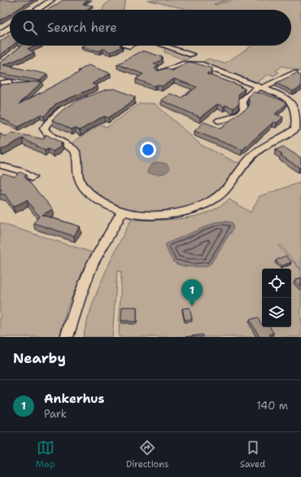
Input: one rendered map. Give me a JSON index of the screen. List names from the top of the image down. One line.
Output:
{"page":{"search":"Search here","pins":"1","heading":"Nearby","list":[{"mark":"1","name":"Ankerhus","note":"Park","value":"140 m"}],"nav":["Map","Directions","Saved"]}}
